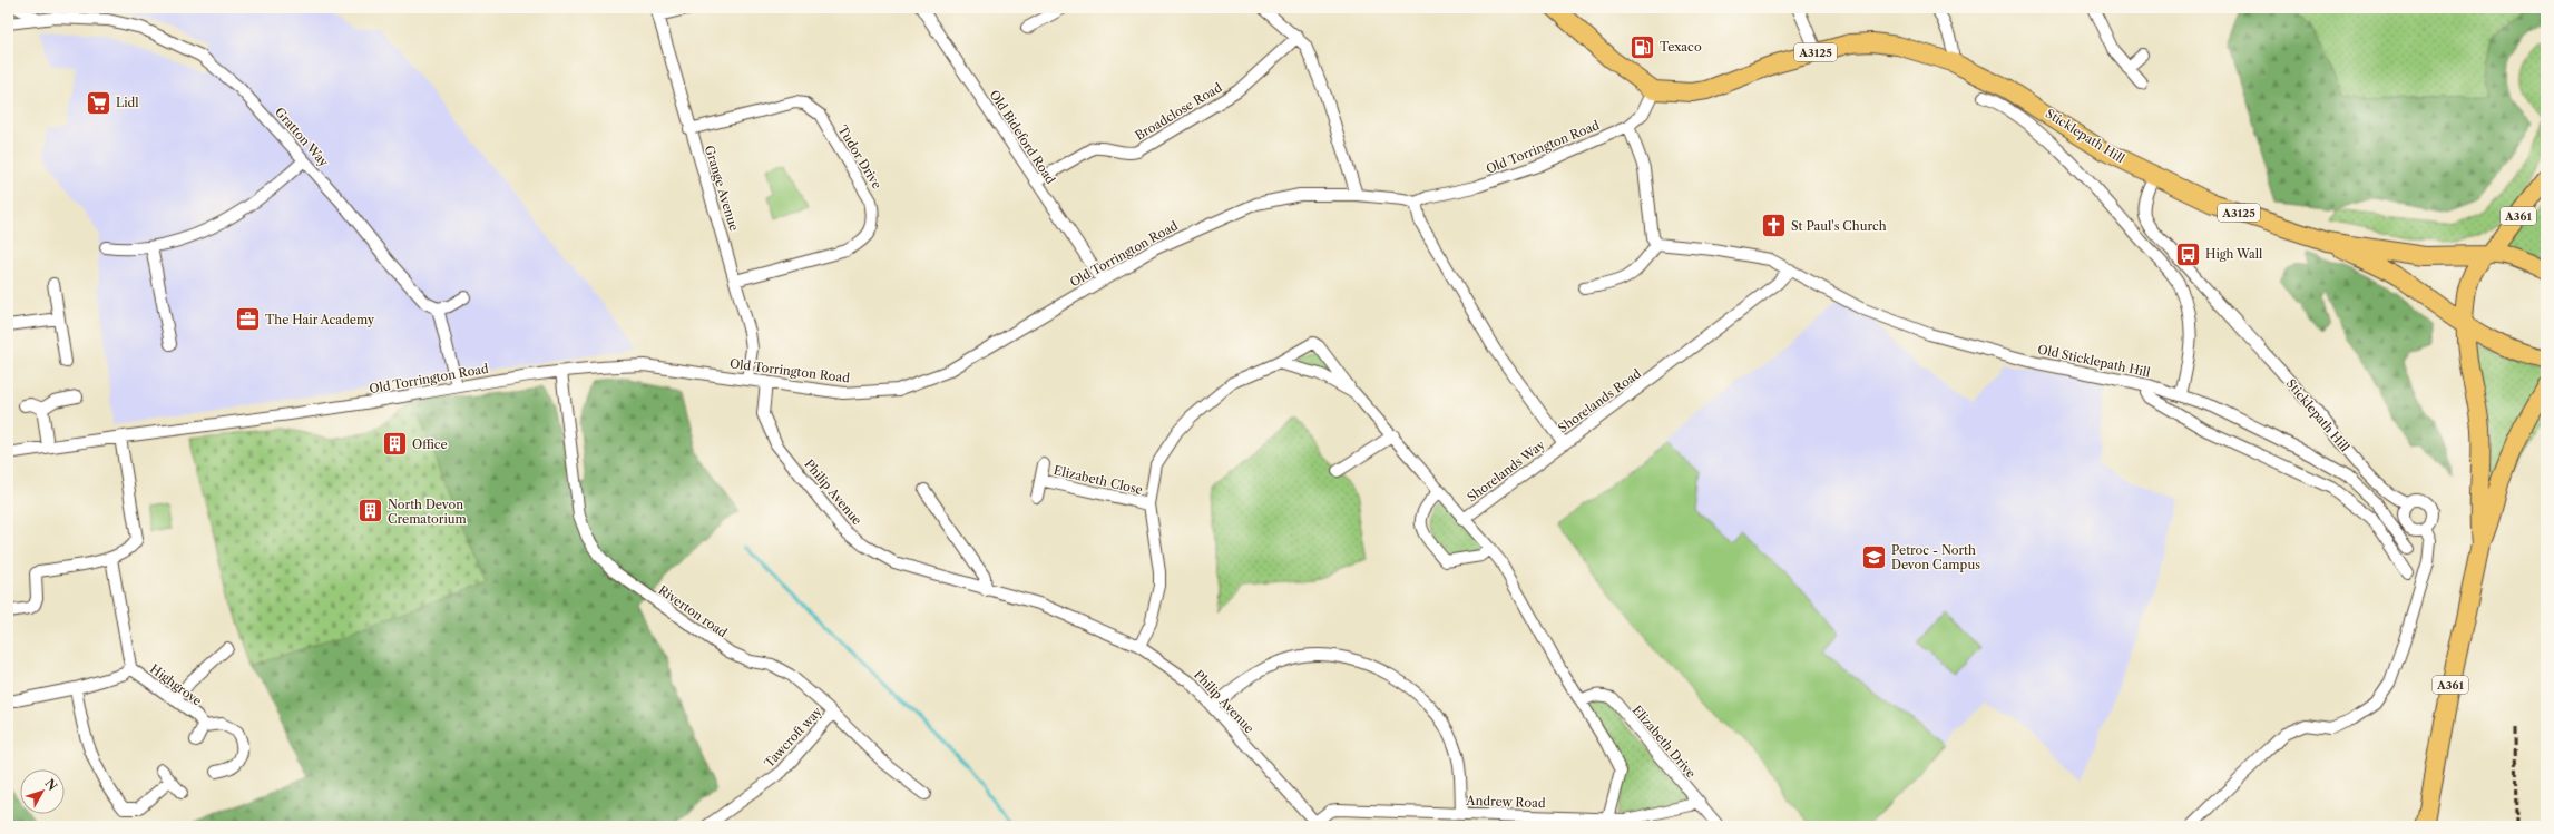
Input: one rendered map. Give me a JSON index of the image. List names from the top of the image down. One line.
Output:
{"streets":{"main road":["A3125","Sticklepath Hill","A361"],"street":["Broadclose Road","Gratton Way","Old Bideford Road","Old Torrington Road","Tudor Drive","Grange Avenue","Old Sticklepath Hill","Shorelands Road","Shorelands Way","Elizabeth Close","Philip Avenue","Riverton road","Highgrove","Tawcroft way","Elizabeth Drive","Andrew Road"]},"crossings":[["A3125","Sticklepath Hill"],["A3125","A361"],["Broadclose Road","Old Bideford Road"],["Sticklepath Hill","Old Torrington Road"],["Old Bideford Road","Old Torrington Road"],["Old Torrington Road","Grange Avenue"],["Old Torrington Road","Shorelands Road"],["Old Torrington Road","Philip Avenue"],["Old Torrington Road","Riverton road"],["Tudor Drive","Grange Avenue"],["Old Sticklepath Hill","Shorelands Road"],["Shorelands Road","Shorelands Way"],["Philip Avenue","Andrew Road"],["Riverton road","Tawcroft way"],["Elizabeth Drive","Andrew Road"]],"places":{"fuel station":["Texaco"],"supermarket":["Lidl"],"church":["St Paul's Church"],"bus stop":["High Wall"],"office":["The Hair Academy"],"building":["Office","North Devon Crematorium"],"school or university":["Petroc - North Devon Campus"]},"north":"top right"}
